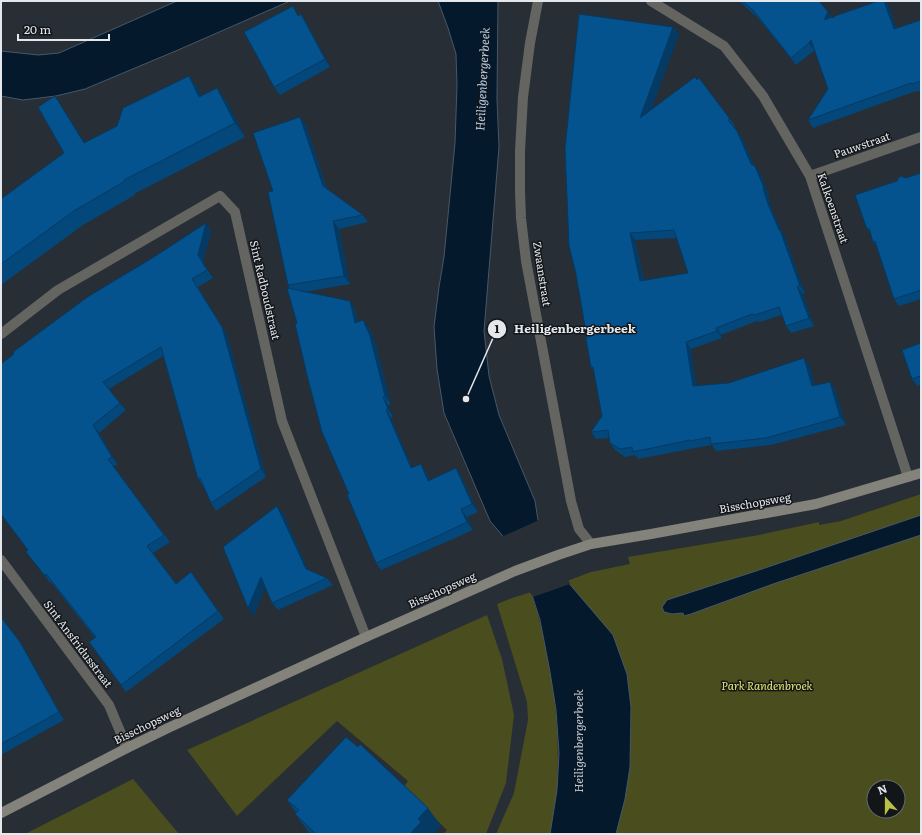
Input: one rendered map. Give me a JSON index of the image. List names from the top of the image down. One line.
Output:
{"streets":{"street":["Pauwstraat","Kalkoenstraat","Zwaanstraat","Sint Radboudstraat","Bisschopsweg","Sint Ansfridusstraat"]},"crossings":[["Pauwstraat","Kalkoenstraat"],["Kalkoenstraat","Bisschopsweg"],["Zwaanstraat","Bisschopsweg"],["Sint Radboudstraat","Bisschopsweg"],["Bisschopsweg","Sint Ansfridusstraat"]],"water":["Heiligenbergerbeek"],"parks":["Park Randenbroek"],"places":["Heiligenbergerbeek"],"scale_bar":"20 m","north":"top"}
